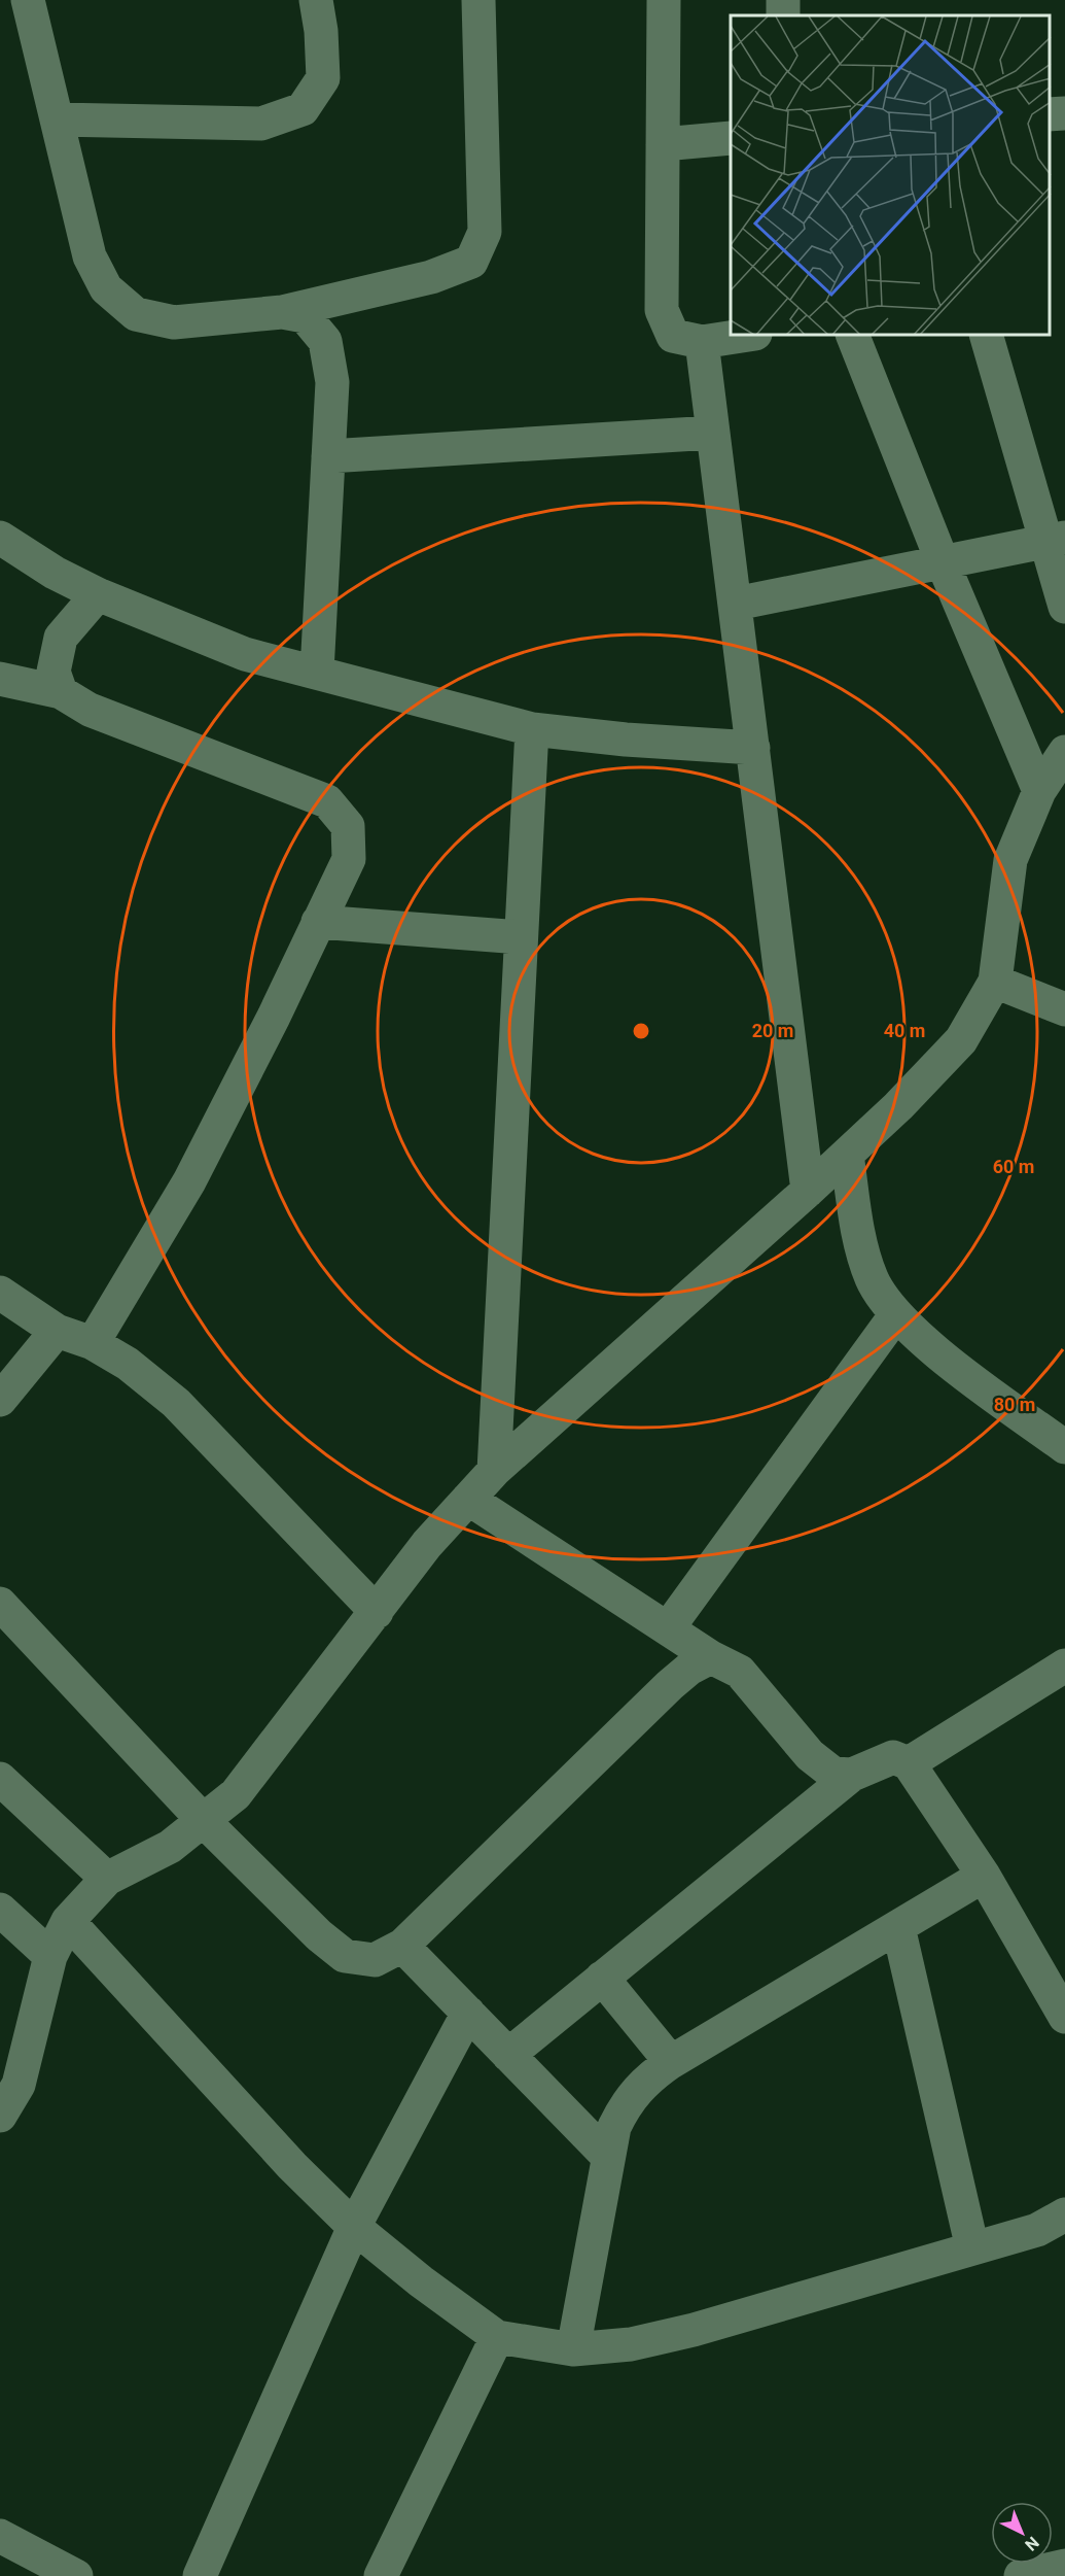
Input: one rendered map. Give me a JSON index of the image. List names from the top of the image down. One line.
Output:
{"north":"bottom right","rings":["20 m","40 m","60 m","80 m"]}
